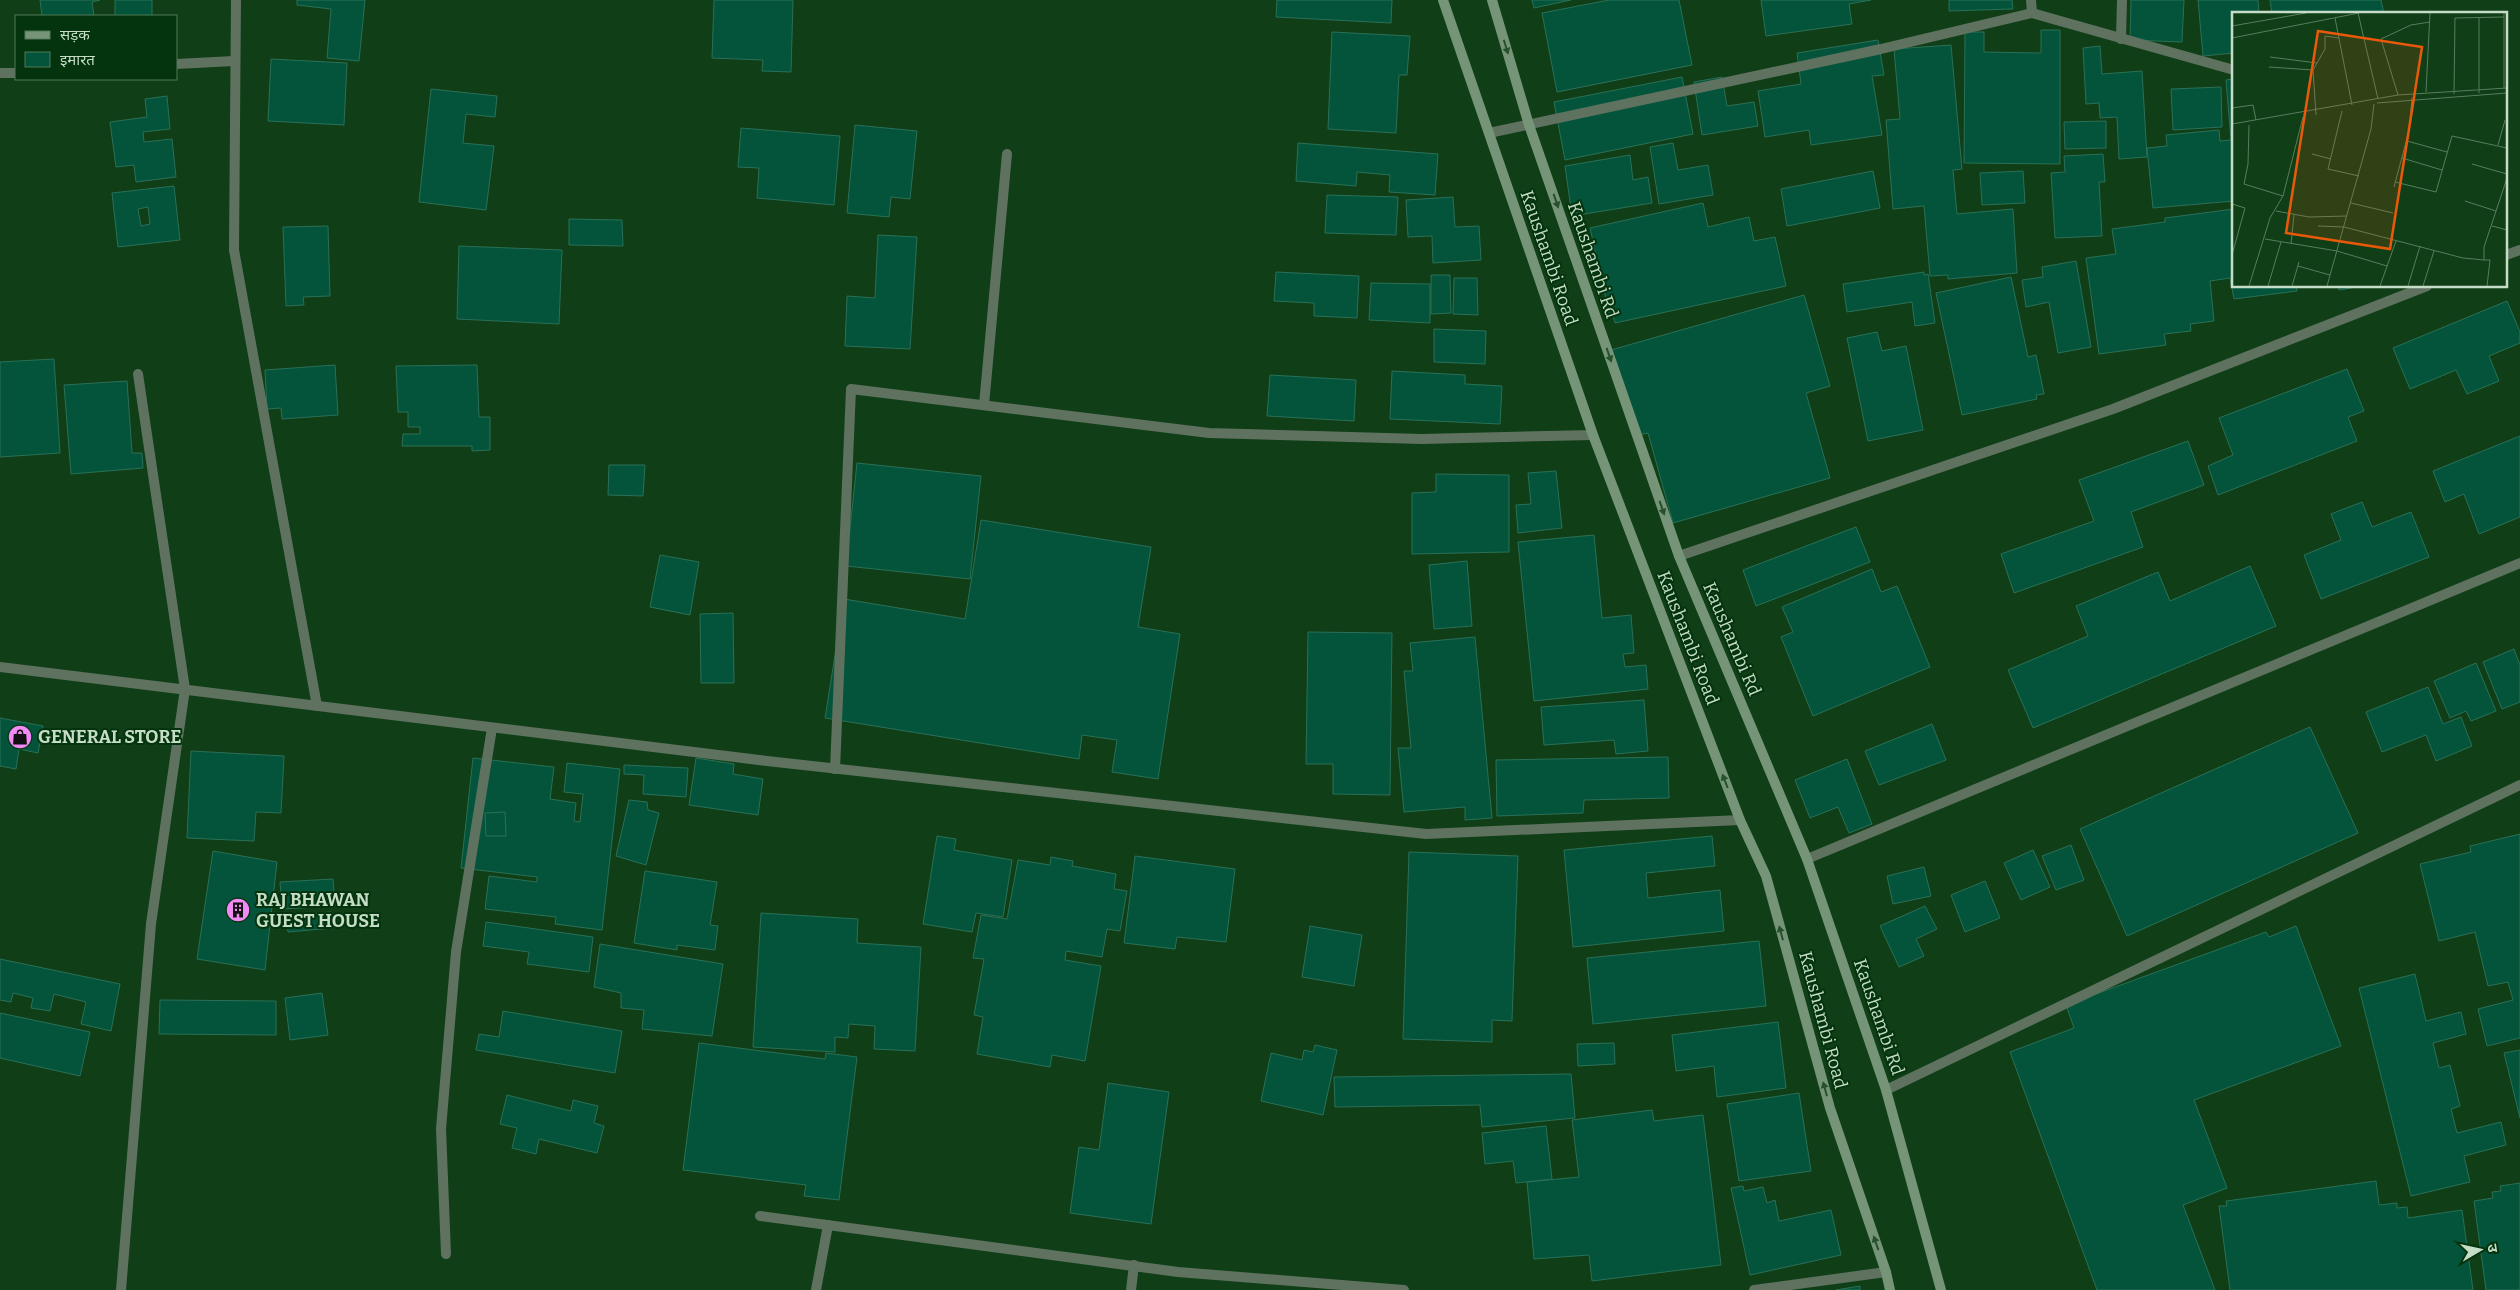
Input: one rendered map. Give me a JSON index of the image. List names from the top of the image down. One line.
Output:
{"streets":{"main road":["Kaushambi Road","Kaushambi Rd"]},"one_way":["Kaushambi Road","Kaushambi Rd"],"places":{"shop":["GENERAL STORE"],"building":["RAJ BHAWAN GUEST HOUSE"]},"legend":["सड़क","इमारत"],"north":"right"}
